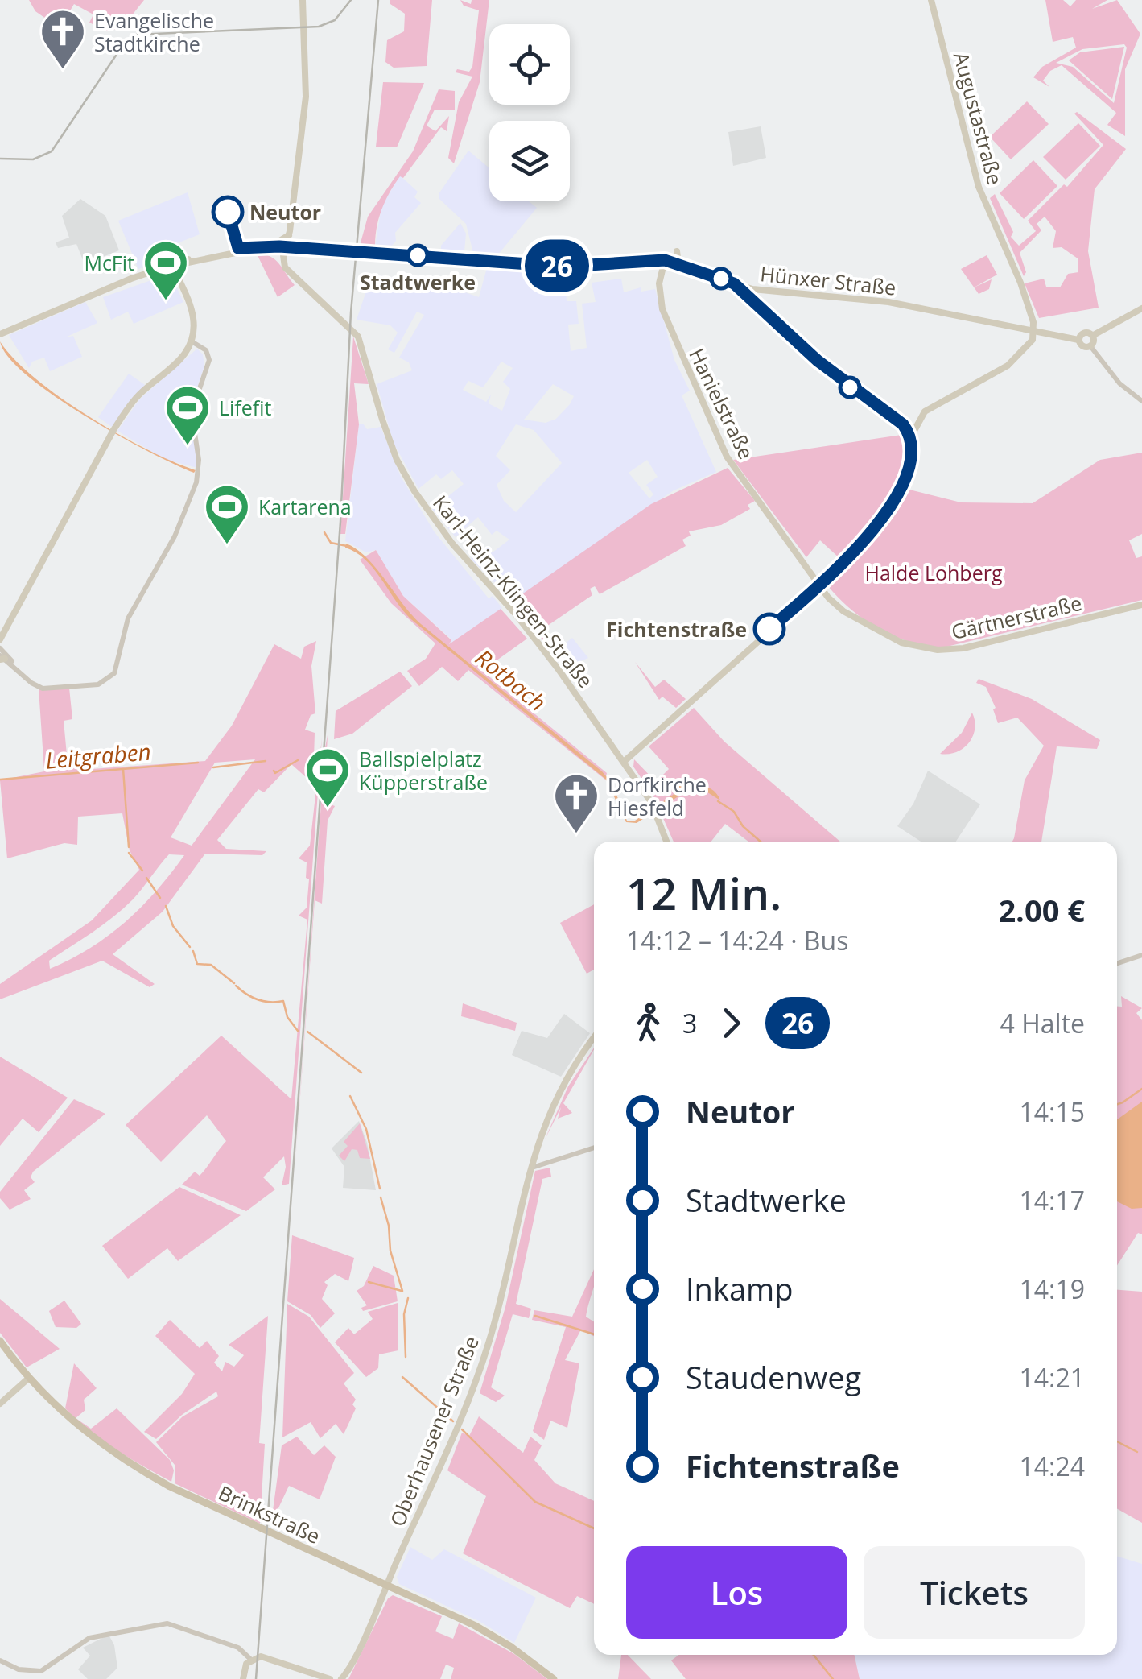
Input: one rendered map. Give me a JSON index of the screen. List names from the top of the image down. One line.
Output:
{"streets":{"main road":["Augustastraße","Hünxer Straße","Hanielstraße","Karl-Heinz-Klingen-Straße","Gärtnerstraße","Oberhausener Straße","Brinkstraße"]},"crossings":[["Augustastraße","Hünxer Straße"],["Hünxer Straße","Hanielstraße"],["Hanielstraße","Gärtnerstraße"],["Oberhausener Straße","Brinkstraße"]],"water":["Rotbach","Leitgraben"],"parks":["Halde Lohberg"],"places":{"church":["Evangelische Stadtkirche","Dorfkirche Hiesfeld"],"other":["Neutor","Stadtwerke","Fichtenstraße"],"sports":["McFit","Lifefit","Kartarena","Ballspielplatz Küpperstraße"]},"lines":["bus line 26"],"page":{"on_map":"26","heading":["12 Min.","14:12 – 14:24 · Bus","2.00 €"],"legs":["3","26","4 Halte"],"list":[{"name":"Neutor","value":"14:15"},{"name":"Stadtwerke","value":"14:17"},{"name":"Inkamp","value":"14:19"},{"name":"Staudenweg","value":"14:21"},{"name":"Fichtenstraße","value":"14:24"}],"buttons":["Los","Tickets"]}}
